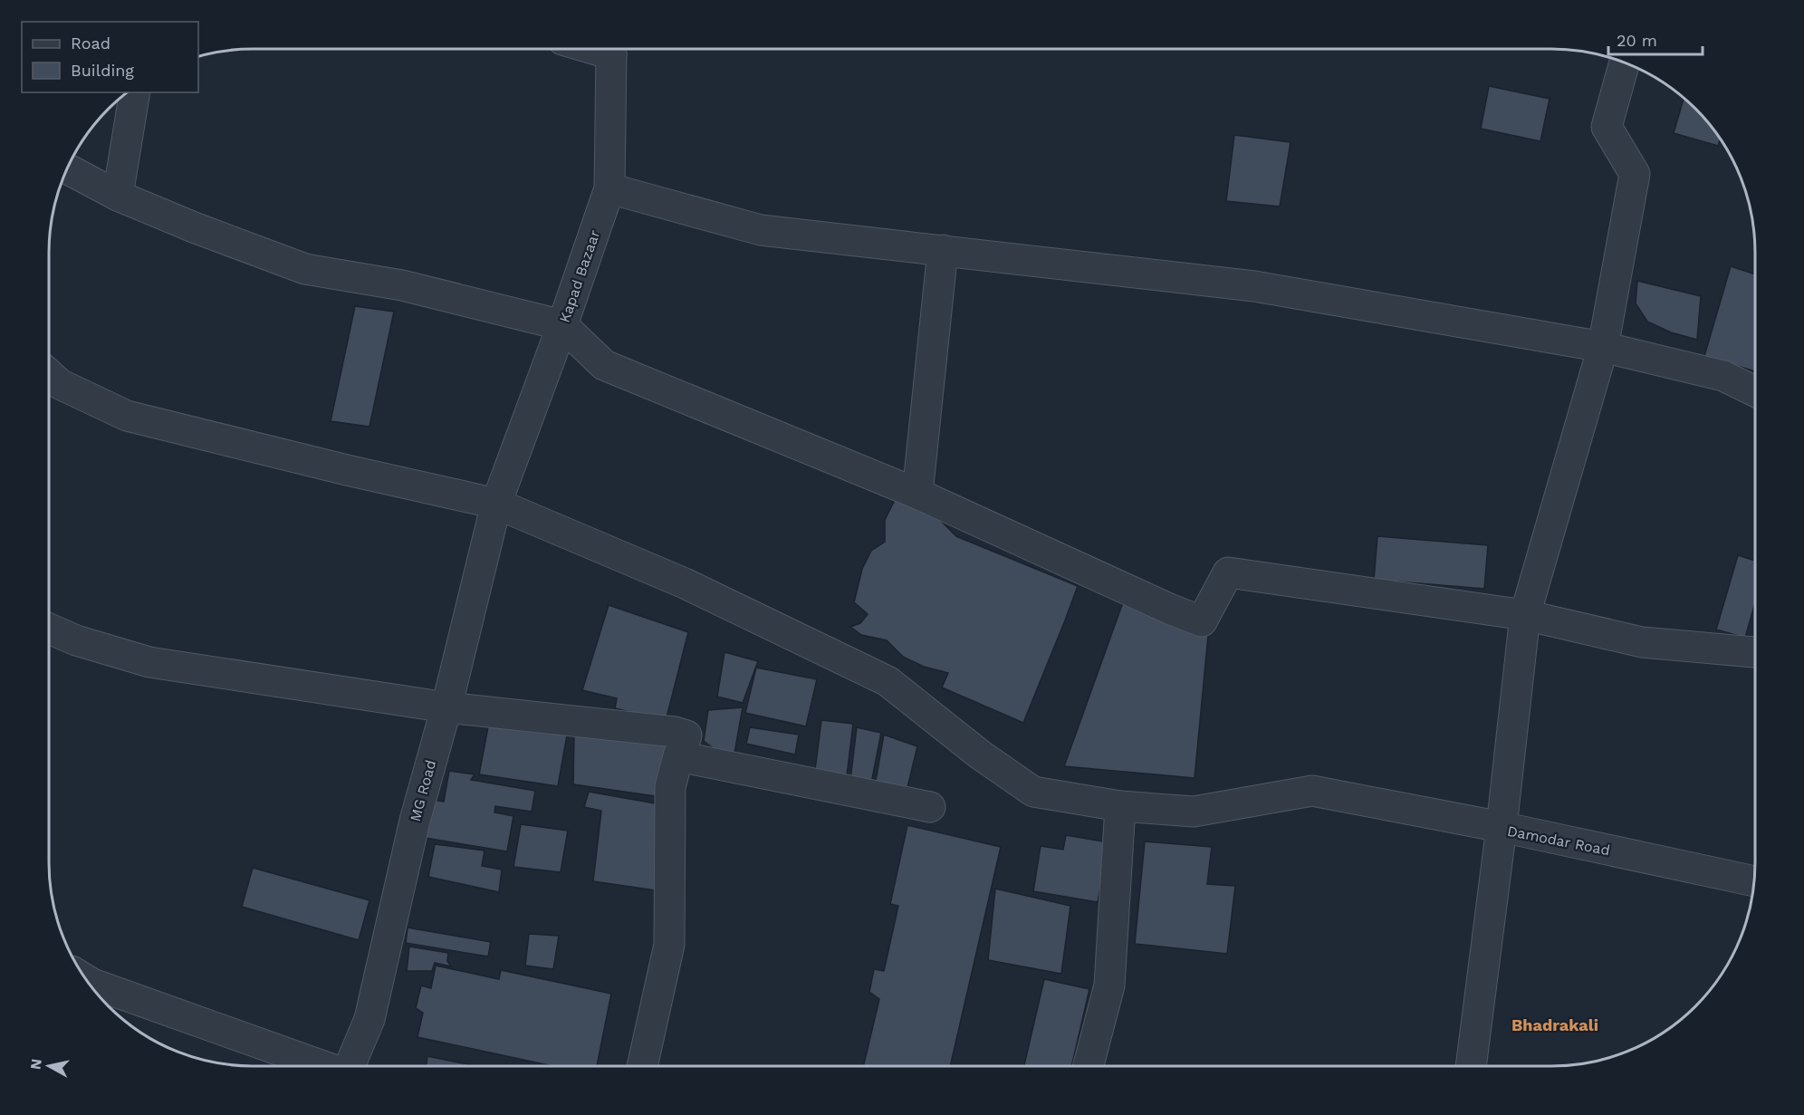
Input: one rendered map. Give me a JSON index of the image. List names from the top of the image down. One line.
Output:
{"streets":{"street":["Kapad Bazaar","MG Road","Damodar Road"]},"crossings":[["Kapad Bazaar","MG Road"]],"districts":["Bhadrakali"],"legend":["Road","Building"],"scale_bar":"20 m","north":"left"}
